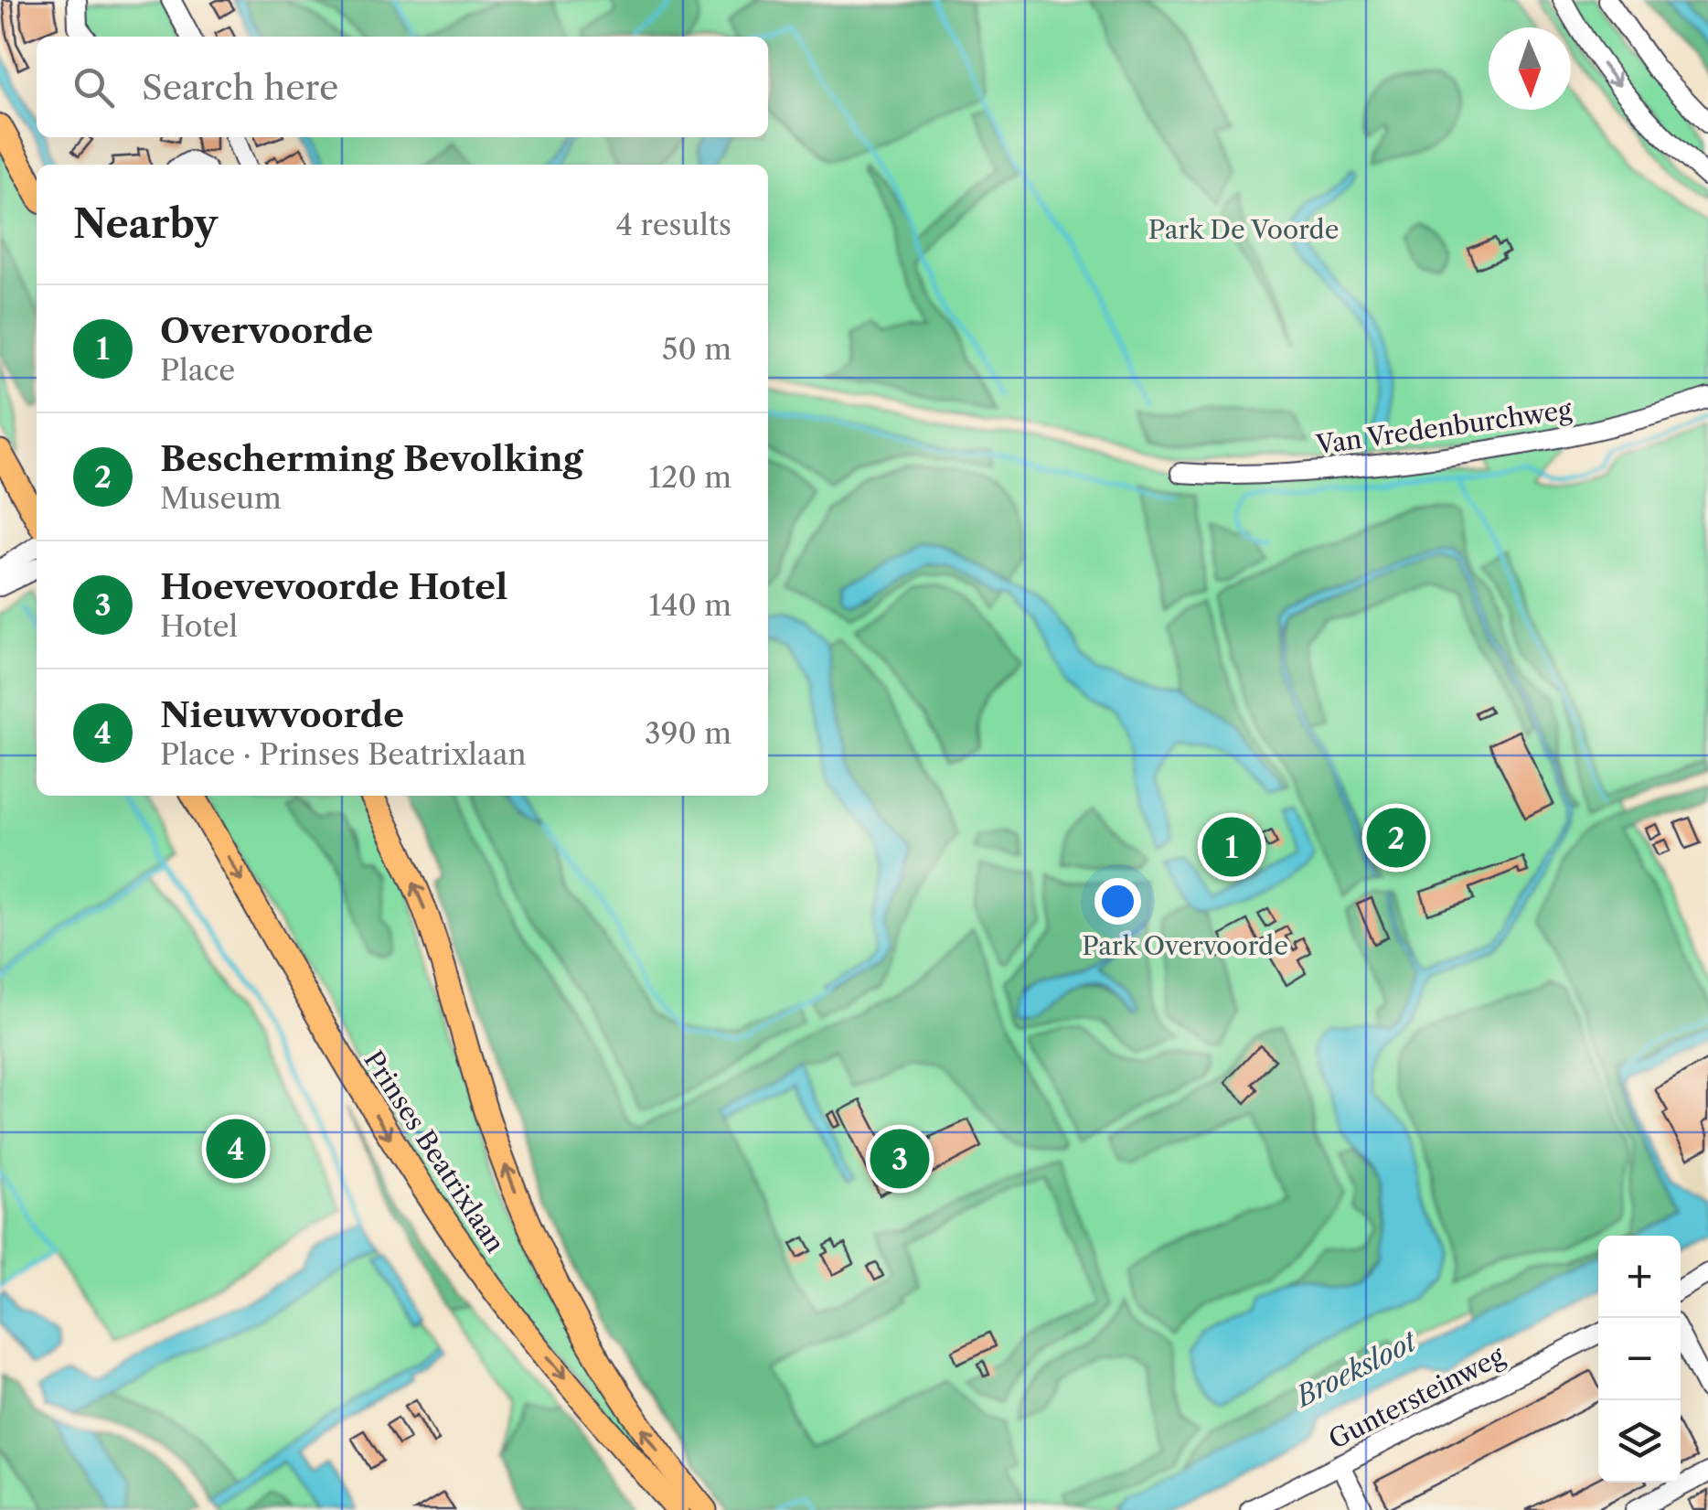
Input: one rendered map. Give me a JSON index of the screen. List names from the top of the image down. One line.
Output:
{"streets":{"main road":["Prinses Beatrixlaan"],"street":["Van Vredenburchweg","Guntersteinweg"]},"water":["Broeksloot"],"parks":["Park De Voorde","Park Overvoorde"],"north":"bottom","page":{"search":"Search here","heading":["Nearby","4 results"],"list":[{"mark":"1","name":"Overvoorde","note":"Place","value":"50 m"},{"mark":"2","name":"Bescherming Bevolking","note":"Museum","value":"120 m"},{"mark":"3","name":"Hoevevoorde Hotel","note":"Hotel","value":"140 m"},{"mark":"4","name":"Nieuwvoorde","note":"Place · Prinses Beatrixlaan","value":"390 m"}],"pins":["2","1","4","3"],"map_buttons":["+","−"]}}
